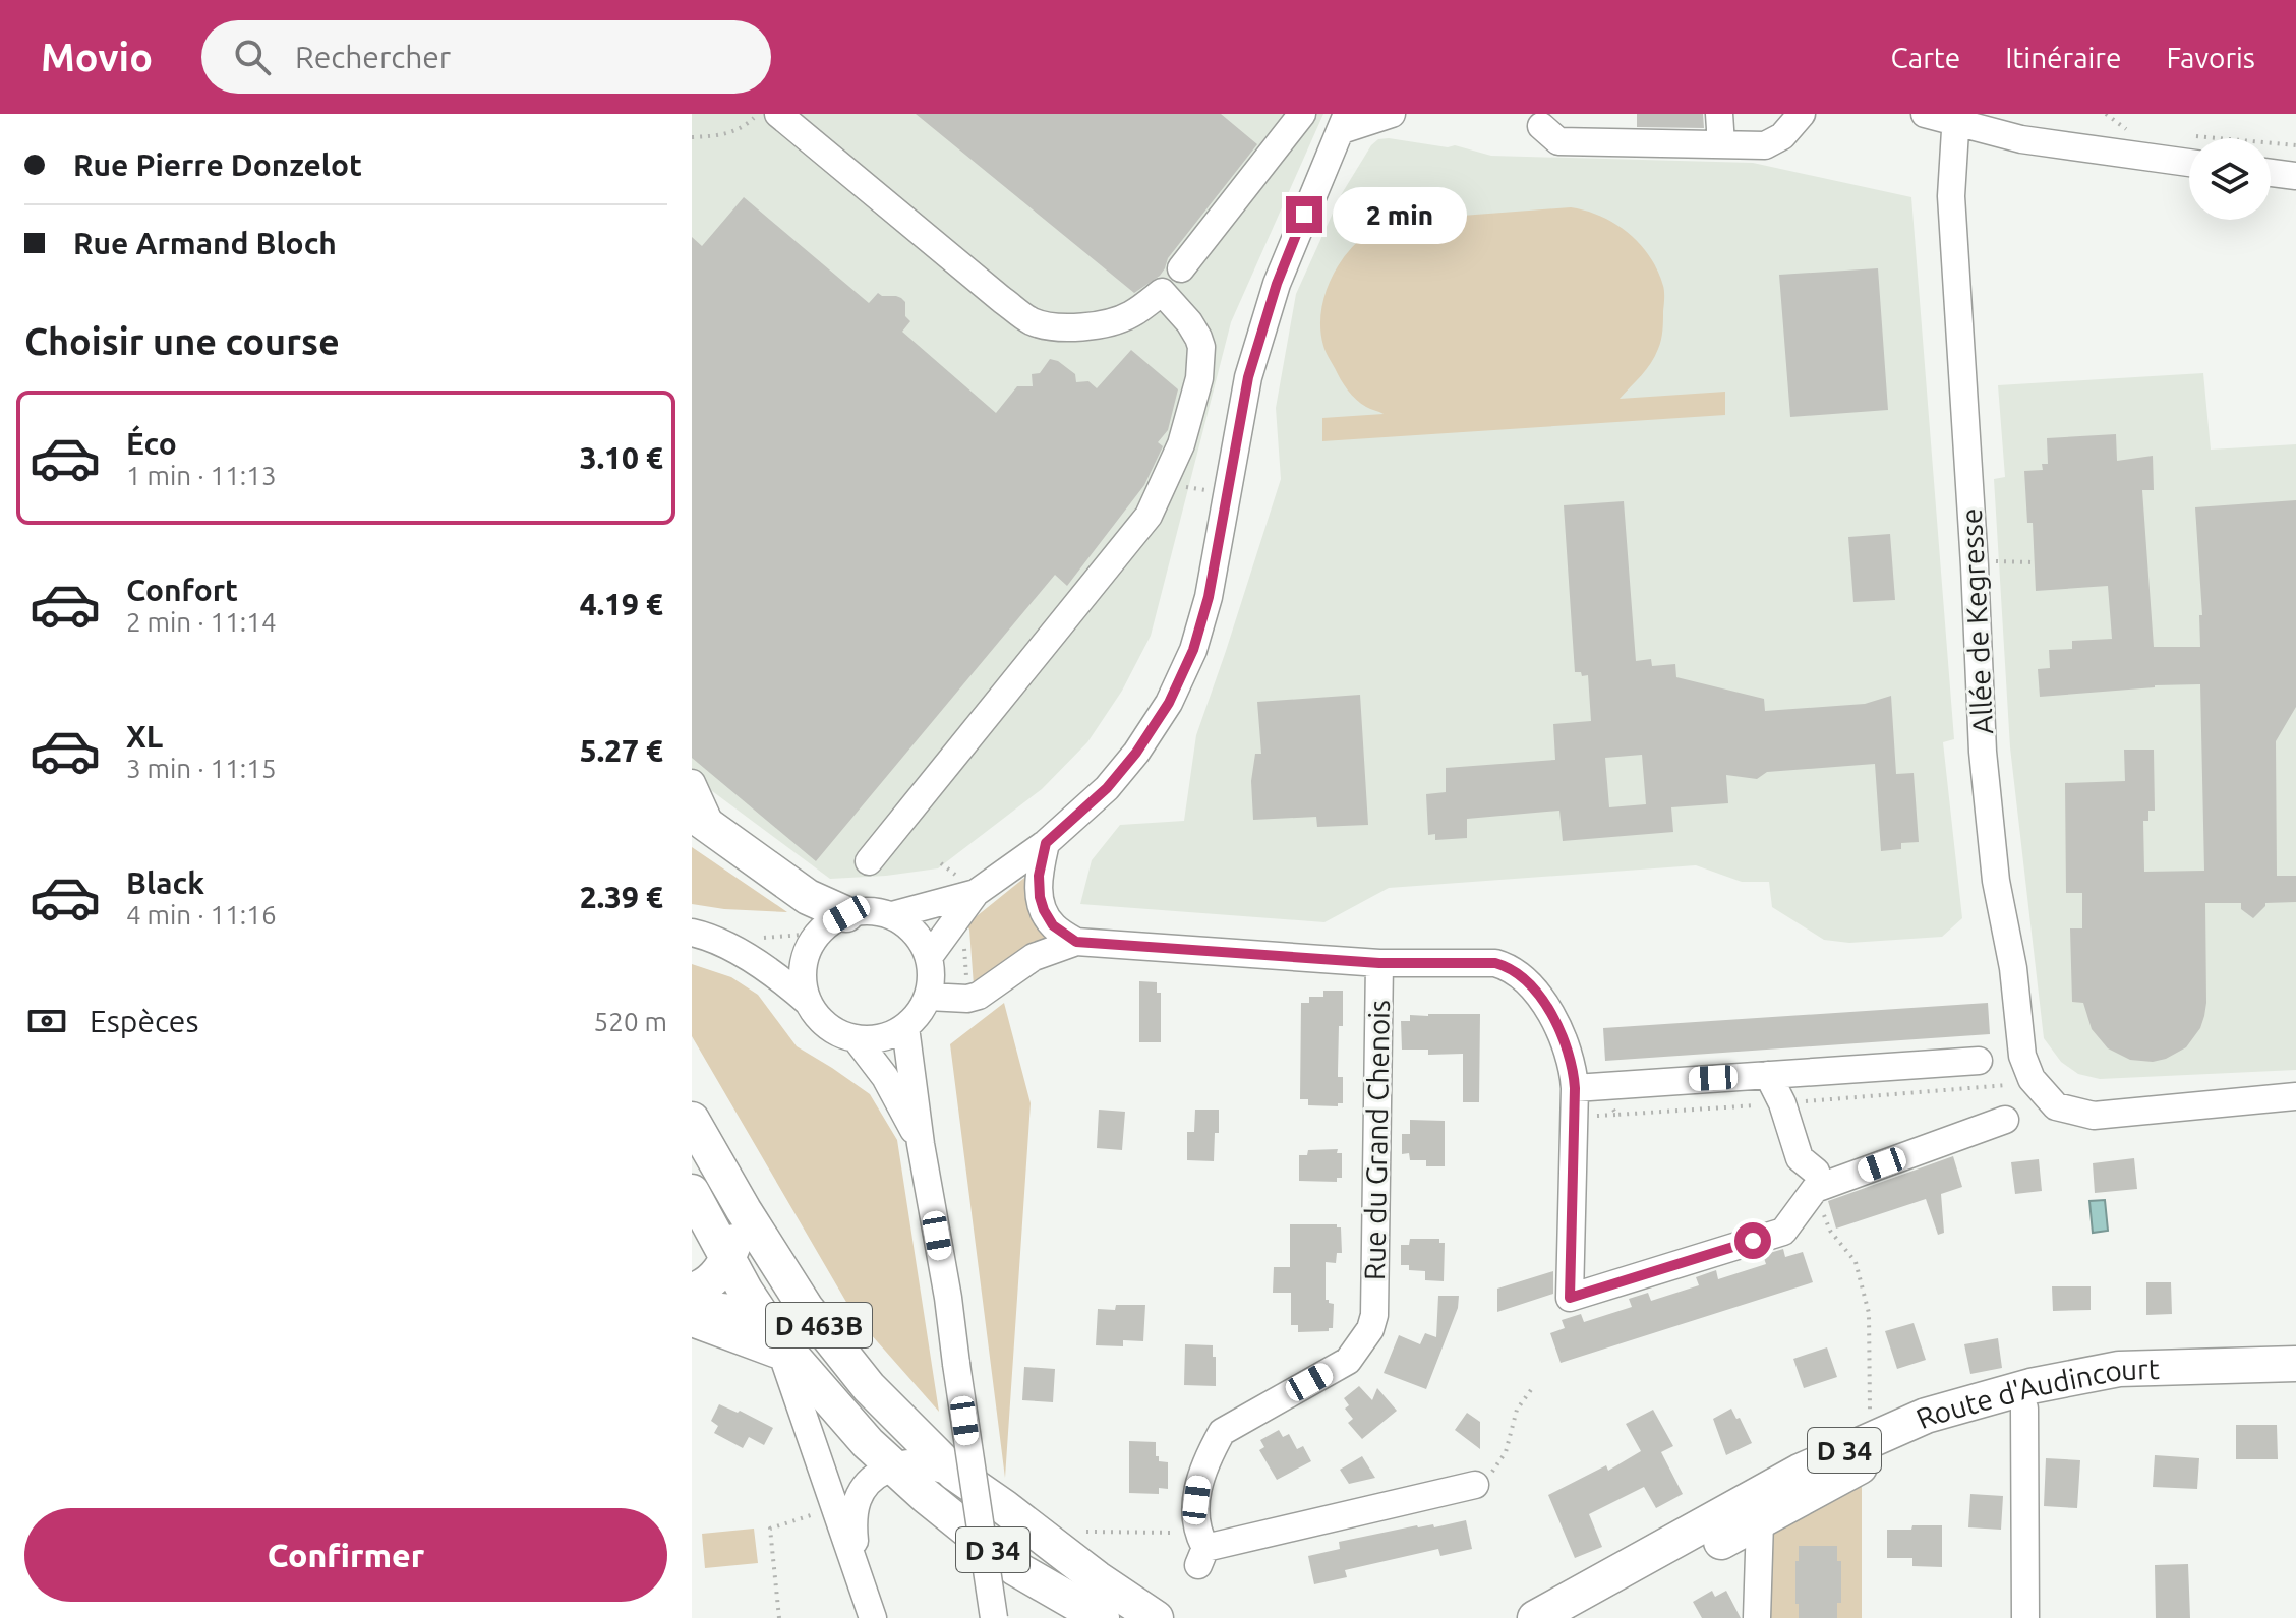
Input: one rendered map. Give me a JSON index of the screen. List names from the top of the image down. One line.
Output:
{"streets":{"main road":["D 463B","Route d'Audincourt","D 34"],"street":["Allée de Kegresse","Rue du Grand Chenois"]},"crossings":[["D 463B","D 34"]],"page":{"header":"Movio","search":"Rechercher","nav":["Carte","Itinéraire","Favoris"],"banner":["Rue Pierre Donzelot","Rue Armand Bloch"],"bubble":"2 min","heading":"Choisir une course","list":[{"name":"Éco","note":"1 min · 11:13","value":"3.10 €"},{"name":"Confort","note":"2 min · 11:14","value":"4.19 €"},{"name":"XL","note":"3 min · 11:15","value":"5.27 €"},{"name":"Black","note":"4 min · 11:16","value":"2.39 €"}],"pay":["Espèces","520 m"],"buttons":"Confirmer"}}
